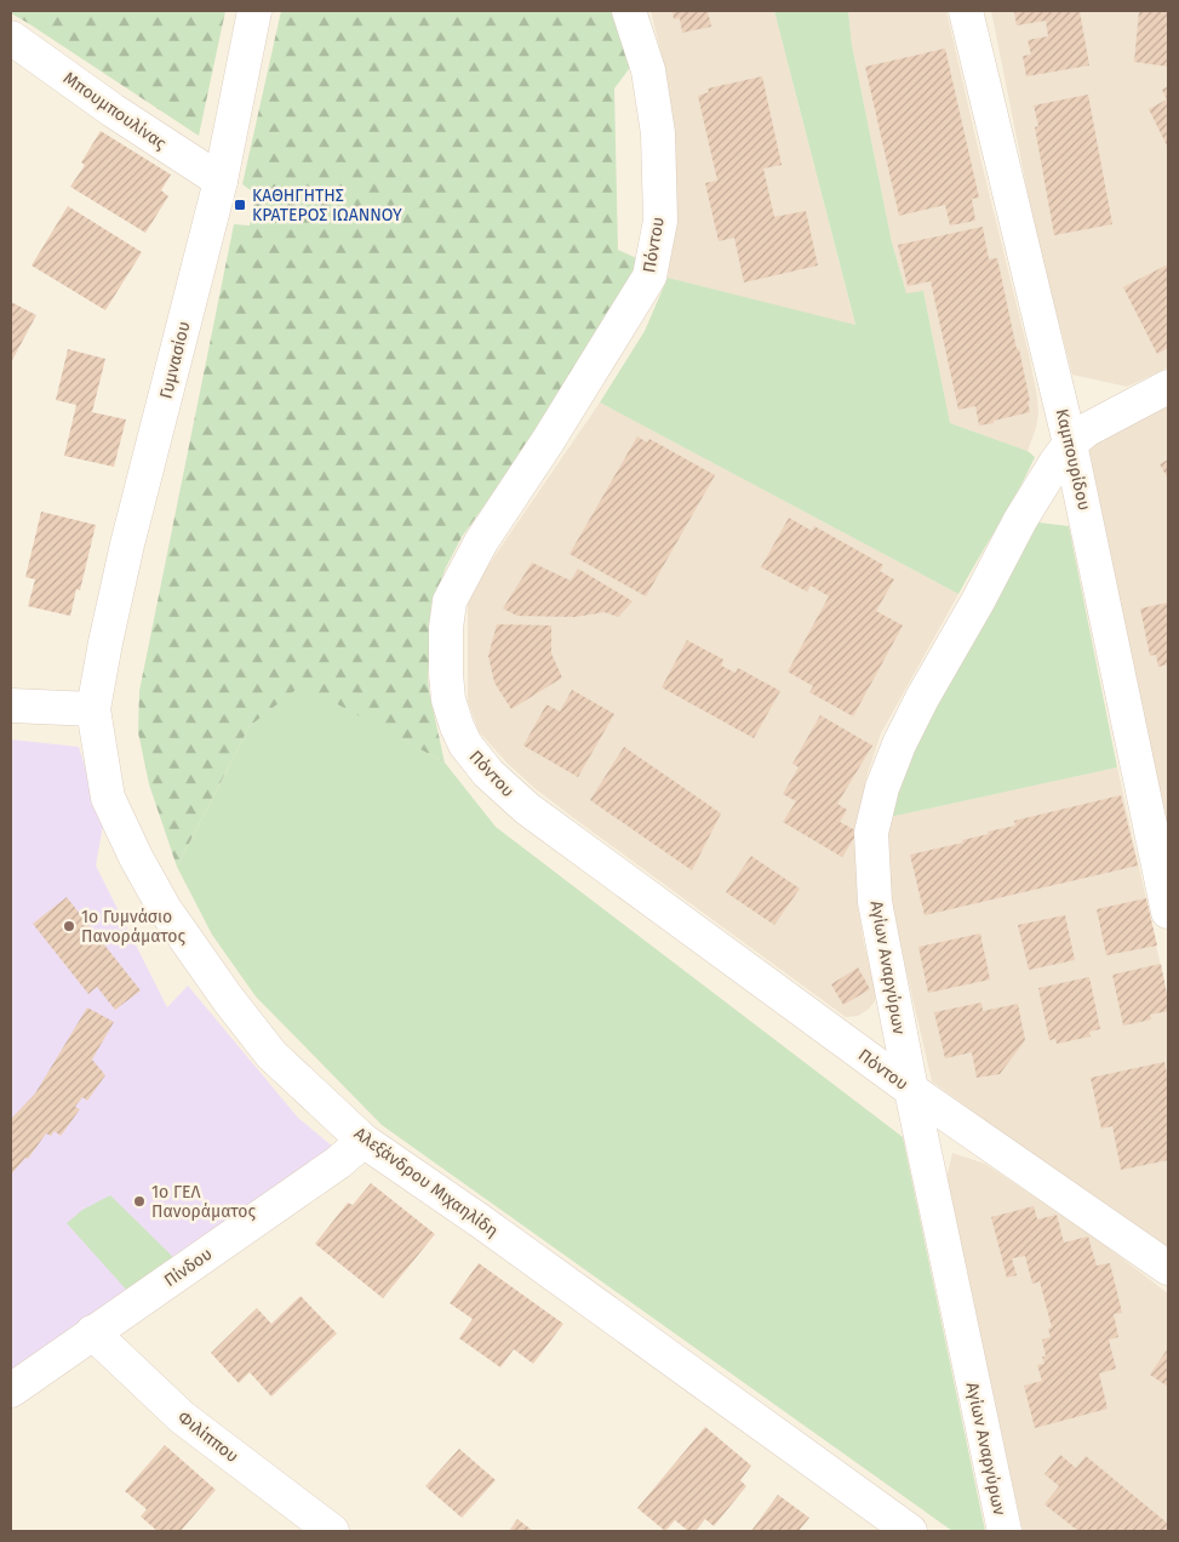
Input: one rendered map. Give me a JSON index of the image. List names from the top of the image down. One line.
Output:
{"streets":{"street":["Μπουμπουλίνας","Πόντου","Γυμνασίου","Καμπουρίδου","Αγίων Αναργύρων","Aλεξάνδρου Mιχαηλίδη","Πίνδου","Φιλίππου"]},"crossings":[["Μπουμπουλίνας","Γυμνασίου"],["Πόντου","Αγίων Αναργύρων"],["Γυμνασίου","Aλεξάνδρου Mιχαηλίδη"],["Καμπουρίδου","Αγίων Αναργύρων"],["Aλεξάνδρου Mιχαηλίδη","Πίνδου"],["Πίνδου","Φιλίππου"]],"places":{"transit":["ΚΑΘΗΓΗΤΗΣ ΚΡΑΤΕΡΟΣ ΙΩΑΝΝΟΥ"],"other":["1ο Γυμνάσιο Πανοράματος","1ο ΓΕΛ Πανοράματος"]}}
